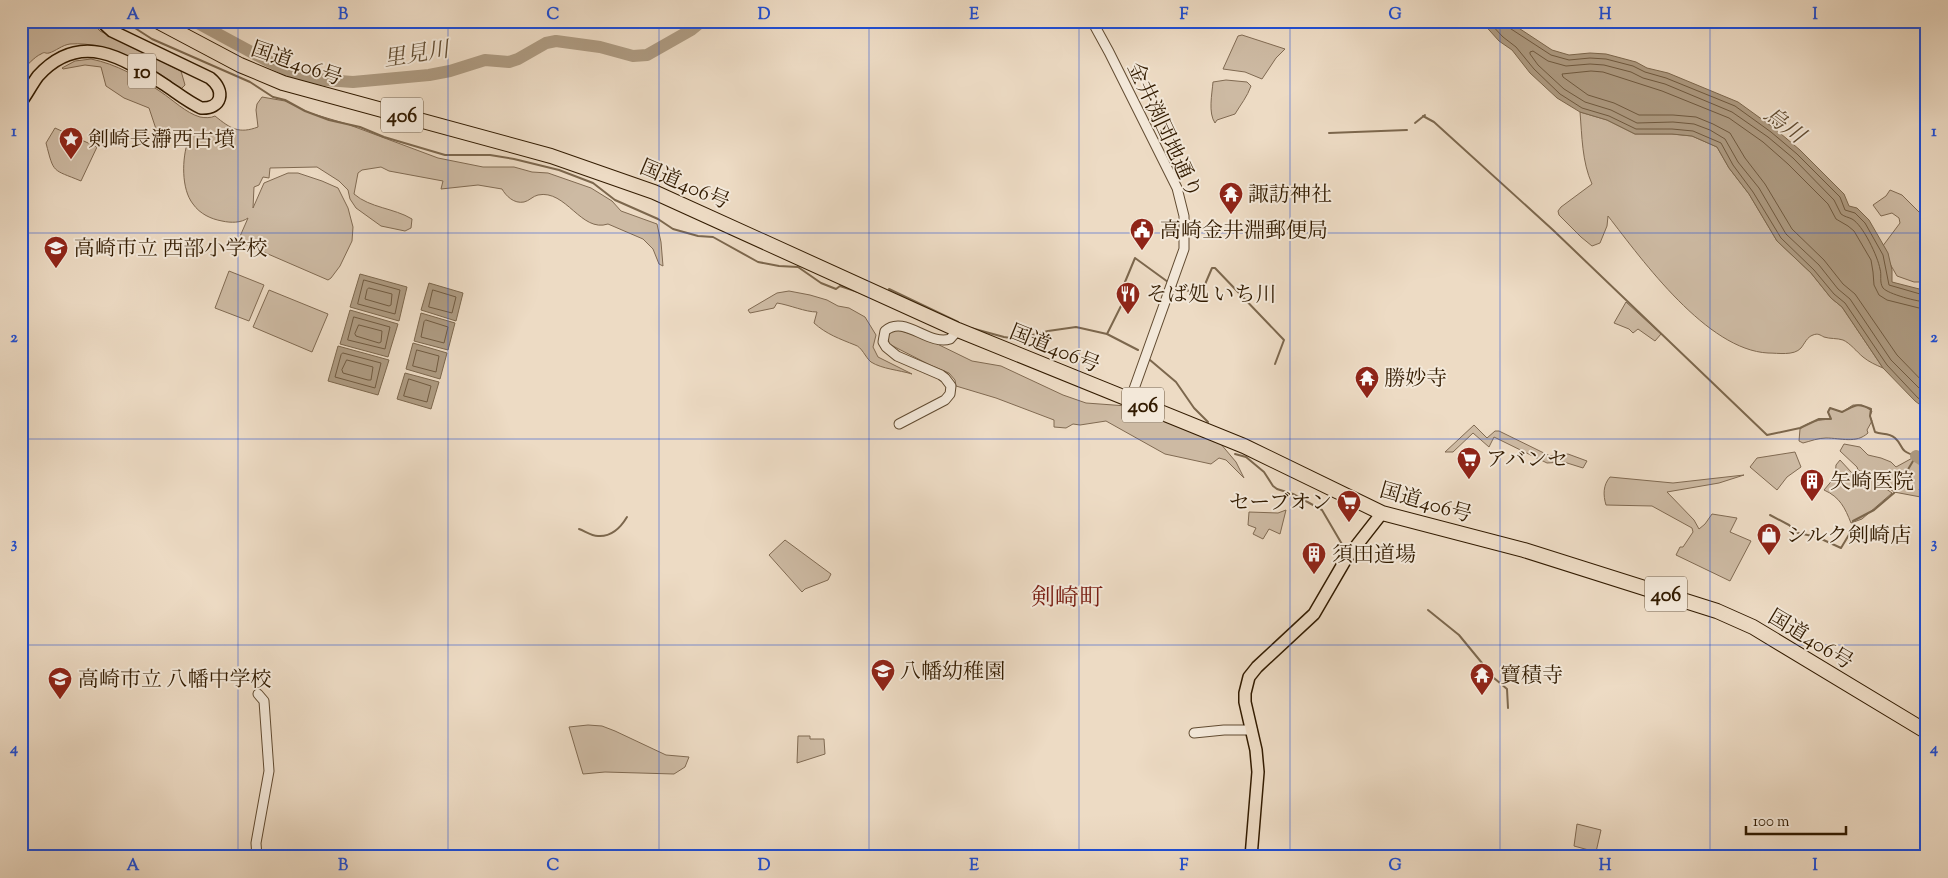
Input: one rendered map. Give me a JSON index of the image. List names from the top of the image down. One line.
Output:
{"streets":{"highway":["国道406号","406"],"main road":["10"],"street":["金井渕団地通り"]},"crossings":[["国道406号","金井渕団地通り"]],"districts":["剣崎町"],"water":["里見川","烏川"],"places":{"place":["剣崎長瀞西古墳"],"temple":["諏訪神社","勝妙寺","寶積寺"],"public building":["高崎金井淵郵便局"],"school or university":["高崎市立 西部小学校","八幡幼稚園","高崎市立 八幡中学校"],"restaurant":["そば処 いち川"],"supermarket":["アバンセ","セーブオン"],"building":["矢崎医院","須田道場"],"shop":["シルク剣崎店"]},"scale_bar":"100 m","grid":{"columns":["A","B","C","D","E","F","G","H","I"],"rows":["1","2","3","4"]}}
